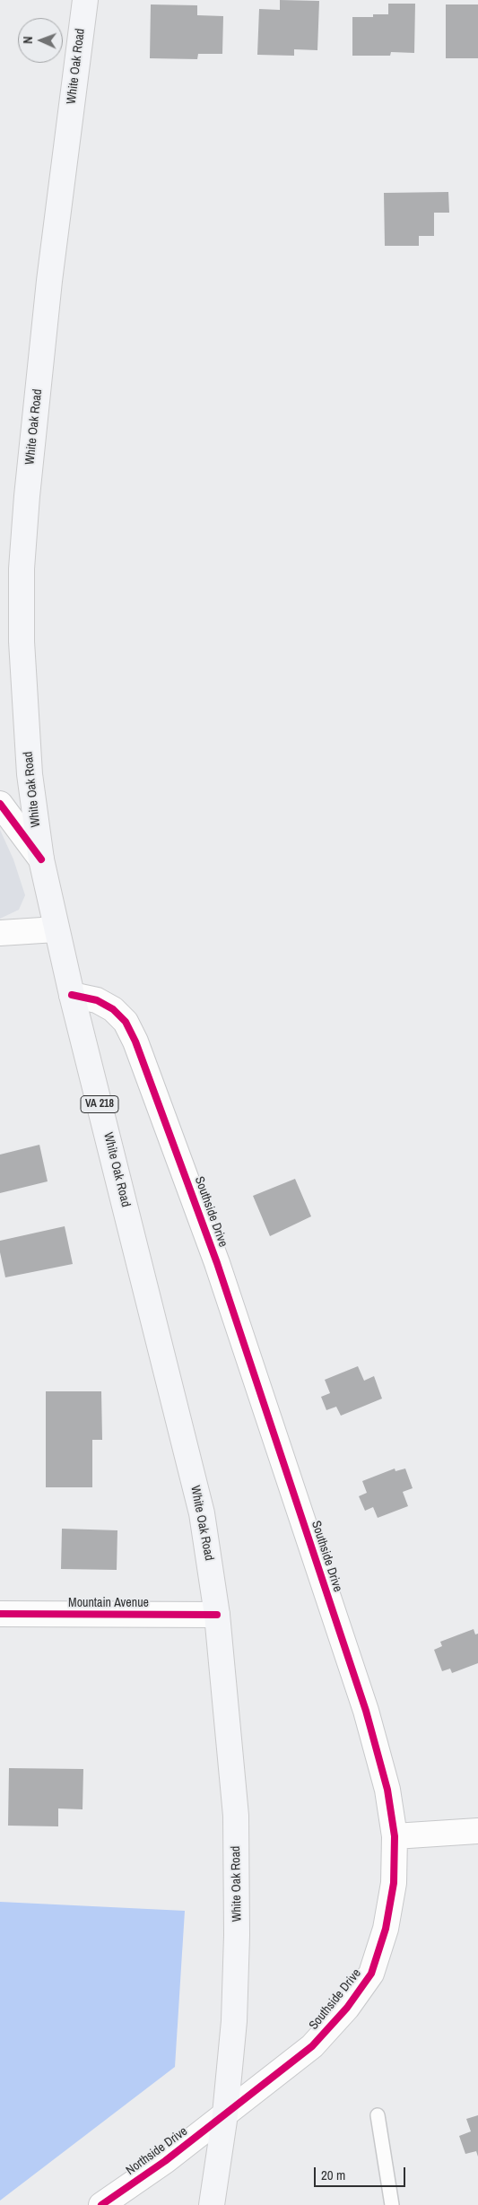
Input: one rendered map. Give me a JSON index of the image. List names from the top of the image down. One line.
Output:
{"streets":{"main road":["White Oak Road","VA 218"],"street":["Southside Drive","Mountain Avenue","Northside Drive"]},"crossings":[["White Oak Road","Southside Drive"],["White Oak Road","Mountain Avenue"],["White Oak Road","Northside Drive"],["Southside Drive","Northside Drive"]],"scale_bar":"20 m","north":"left"}
